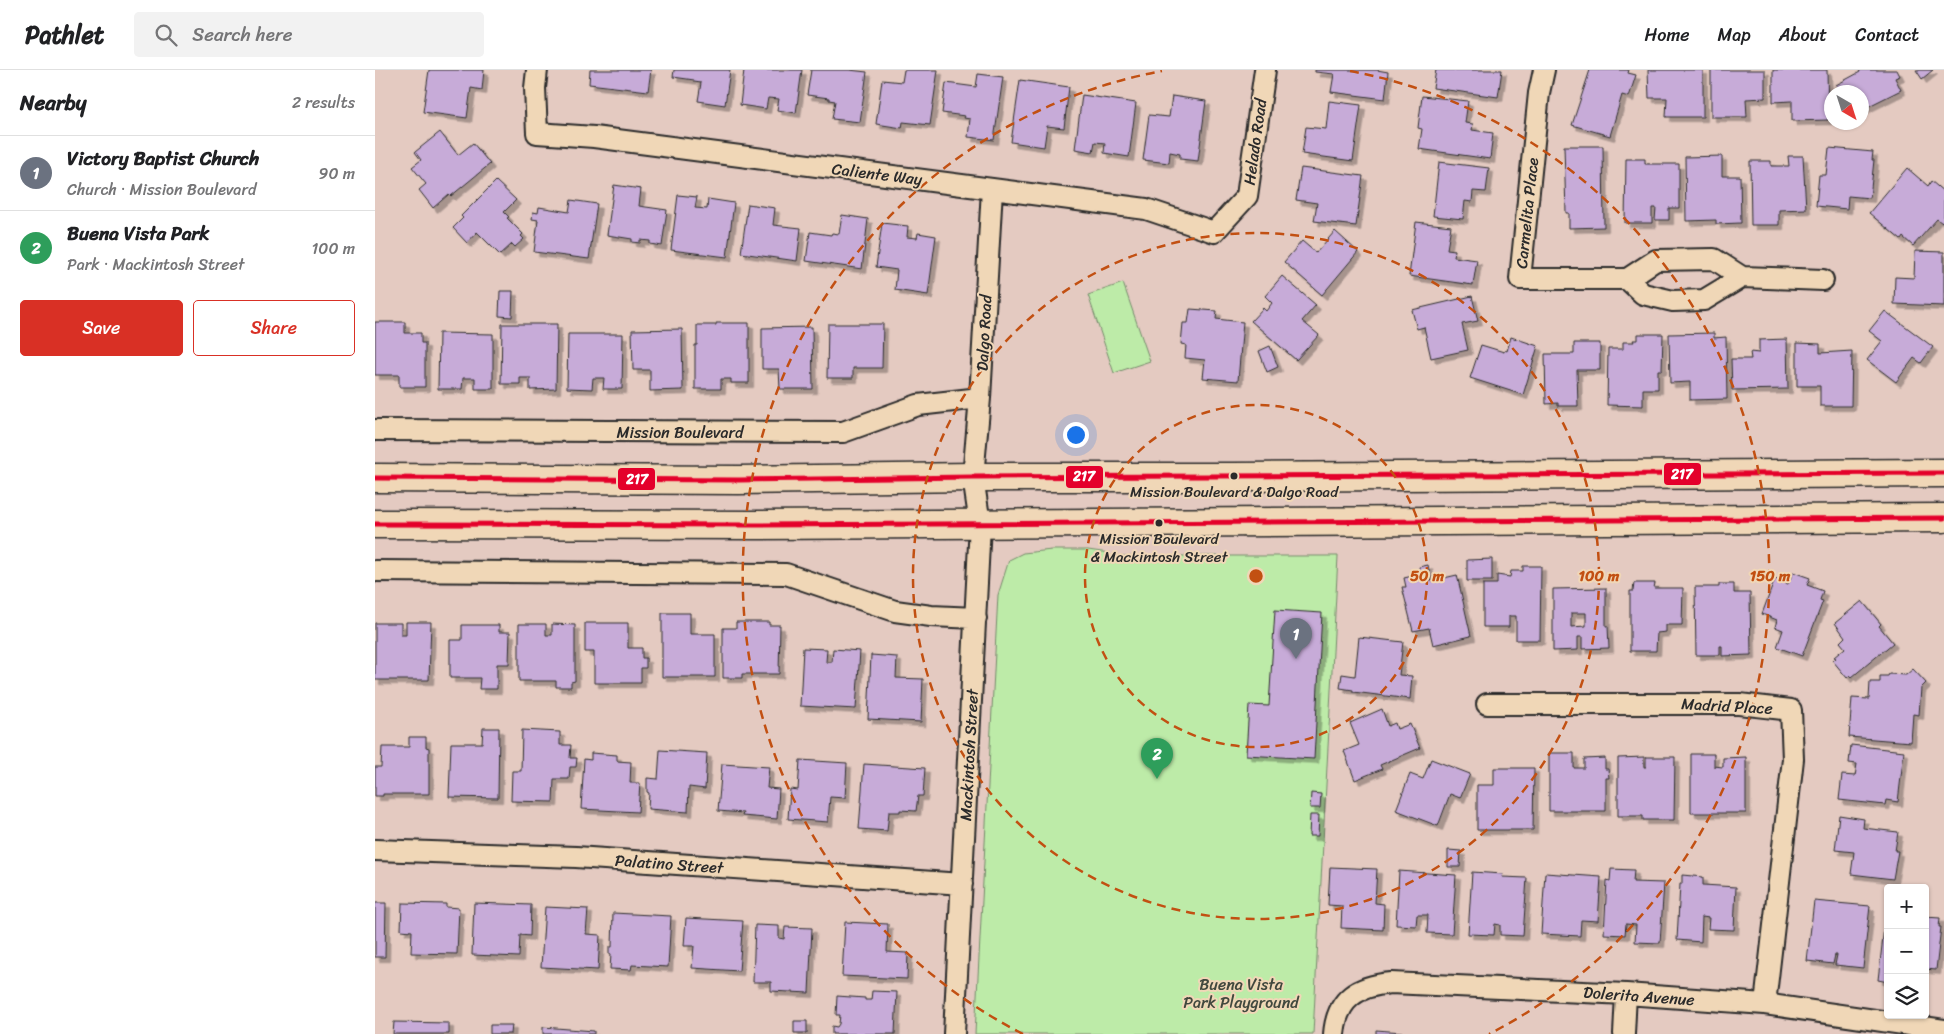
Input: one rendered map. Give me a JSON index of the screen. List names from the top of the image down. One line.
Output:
{"streets":{"street":["Helado Road","Caliente Way","Carmelita Place","Dalgo Road","Mission Boulevard","Madrid Place","Mackintosh Street","Palatino Street","Dolerita Avenue"]},"crossings":[["Helado Road","Caliente Way"],["Caliente Way","Dalgo Road"],["Dalgo Road","Mission Boulevard"],["Dalgo Road","Mackintosh Street"],["Madrid Place","Dolerita Avenue"],["Mackintosh Street","Palatino Street"]],"parks":["Buena Vista Park Playground"],"places":["Mission Boulevard & Dalgo Road","Mission Boulevard & Mackintosh Street"],"lines":["transit line 217"],"north":"bottom right","page":{"header":"Pathlet","search":"Search here","nav":["Home","Map","About","Contact"],"heading":["Nearby","2 results"],"list":[{"mark":"1","name":"Victory Baptist Church","note":"Church · Mission Boulevard","value":"90 m"},{"mark":"2","name":"Buena Vista Park","note":"Park · Mackintosh Street","value":"100 m"}],"buttons":["Save","Share"],"pins":["1","2"],"map_buttons":["+","−"]},"rings":["50 m","100 m","150 m"]}
